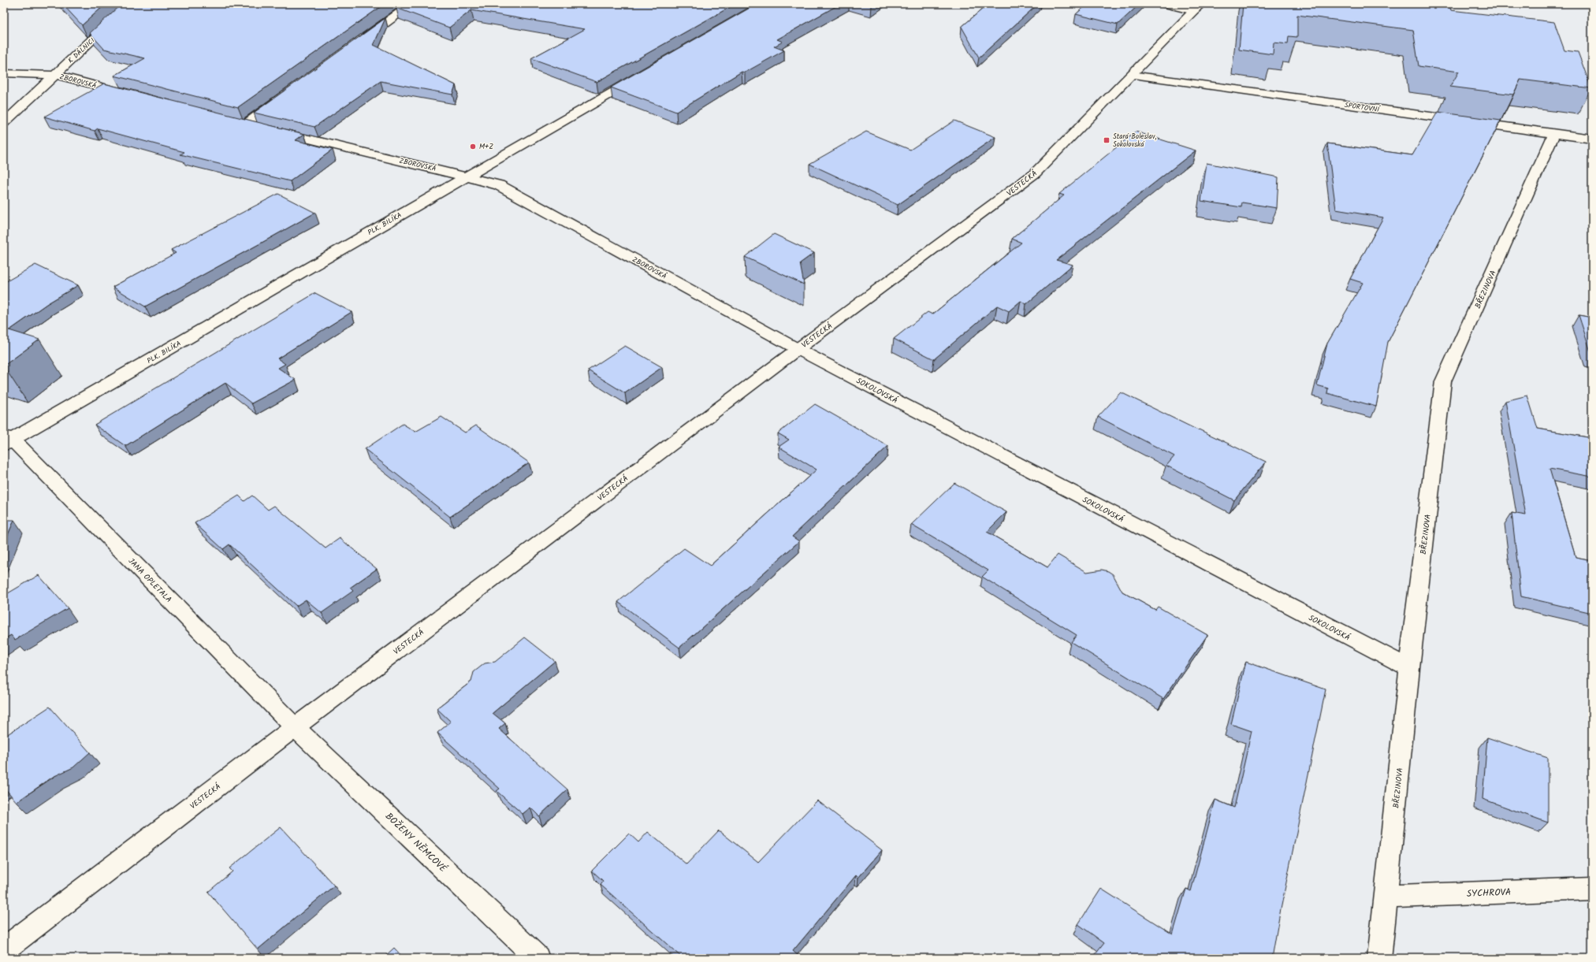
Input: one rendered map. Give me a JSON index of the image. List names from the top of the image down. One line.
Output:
{"streets":{"street":["K DÁLNICI","ZBOROVSKÁ","SPORTOVNÍ","VESTECKÁ","PLK. BILÍKA","BŘEZINOVA","SOKOLOVSKÁ","JANA OPLETALA","BOŽENY NĚMCOVÉ","SYCHROVA"]},"crossings":[["K DÁLNICI","ZBOROVSKÁ"],["ZBOROVSKÁ","VESTECKÁ"],["ZBOROVSKÁ","PLK. BILÍKA"],["ZBOROVSKÁ","SOKOLOVSKÁ"],["SPORTOVNÍ","VESTECKÁ"],["SPORTOVNÍ","BŘEZINOVA"],["VESTECKÁ","SOKOLOVSKÁ"],["VESTECKÁ","JANA OPLETALA"],["VESTECKÁ","BOŽENY NĚMCOVÉ"],["PLK. BILÍKA","JANA OPLETALA"],["BŘEZINOVA","SOKOLOVSKÁ"],["BŘEZINOVA","SYCHROVA"],["JANA OPLETALA","BOŽENY NĚMCOVÉ"]],"places":{"transit":["Stará Boleslav, Sokolovská"],"other":["M+Z"]}}
